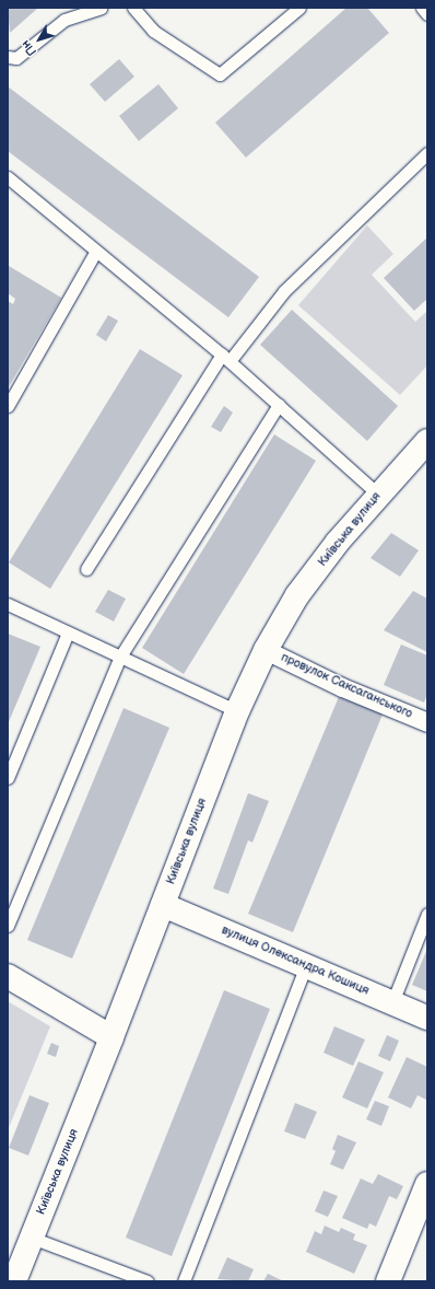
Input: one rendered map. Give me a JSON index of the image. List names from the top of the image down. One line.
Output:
{"streets":{"main road":["Київська вулиця","вулиця Олександра Кошиця"],"street":["провулок Саксаганського"]},"crossings":[["Київська вулиця","провулок Саксаганського"],["Київська вулиця","вулиця Олександра Кошиця"]],"north":"bottom left"}
